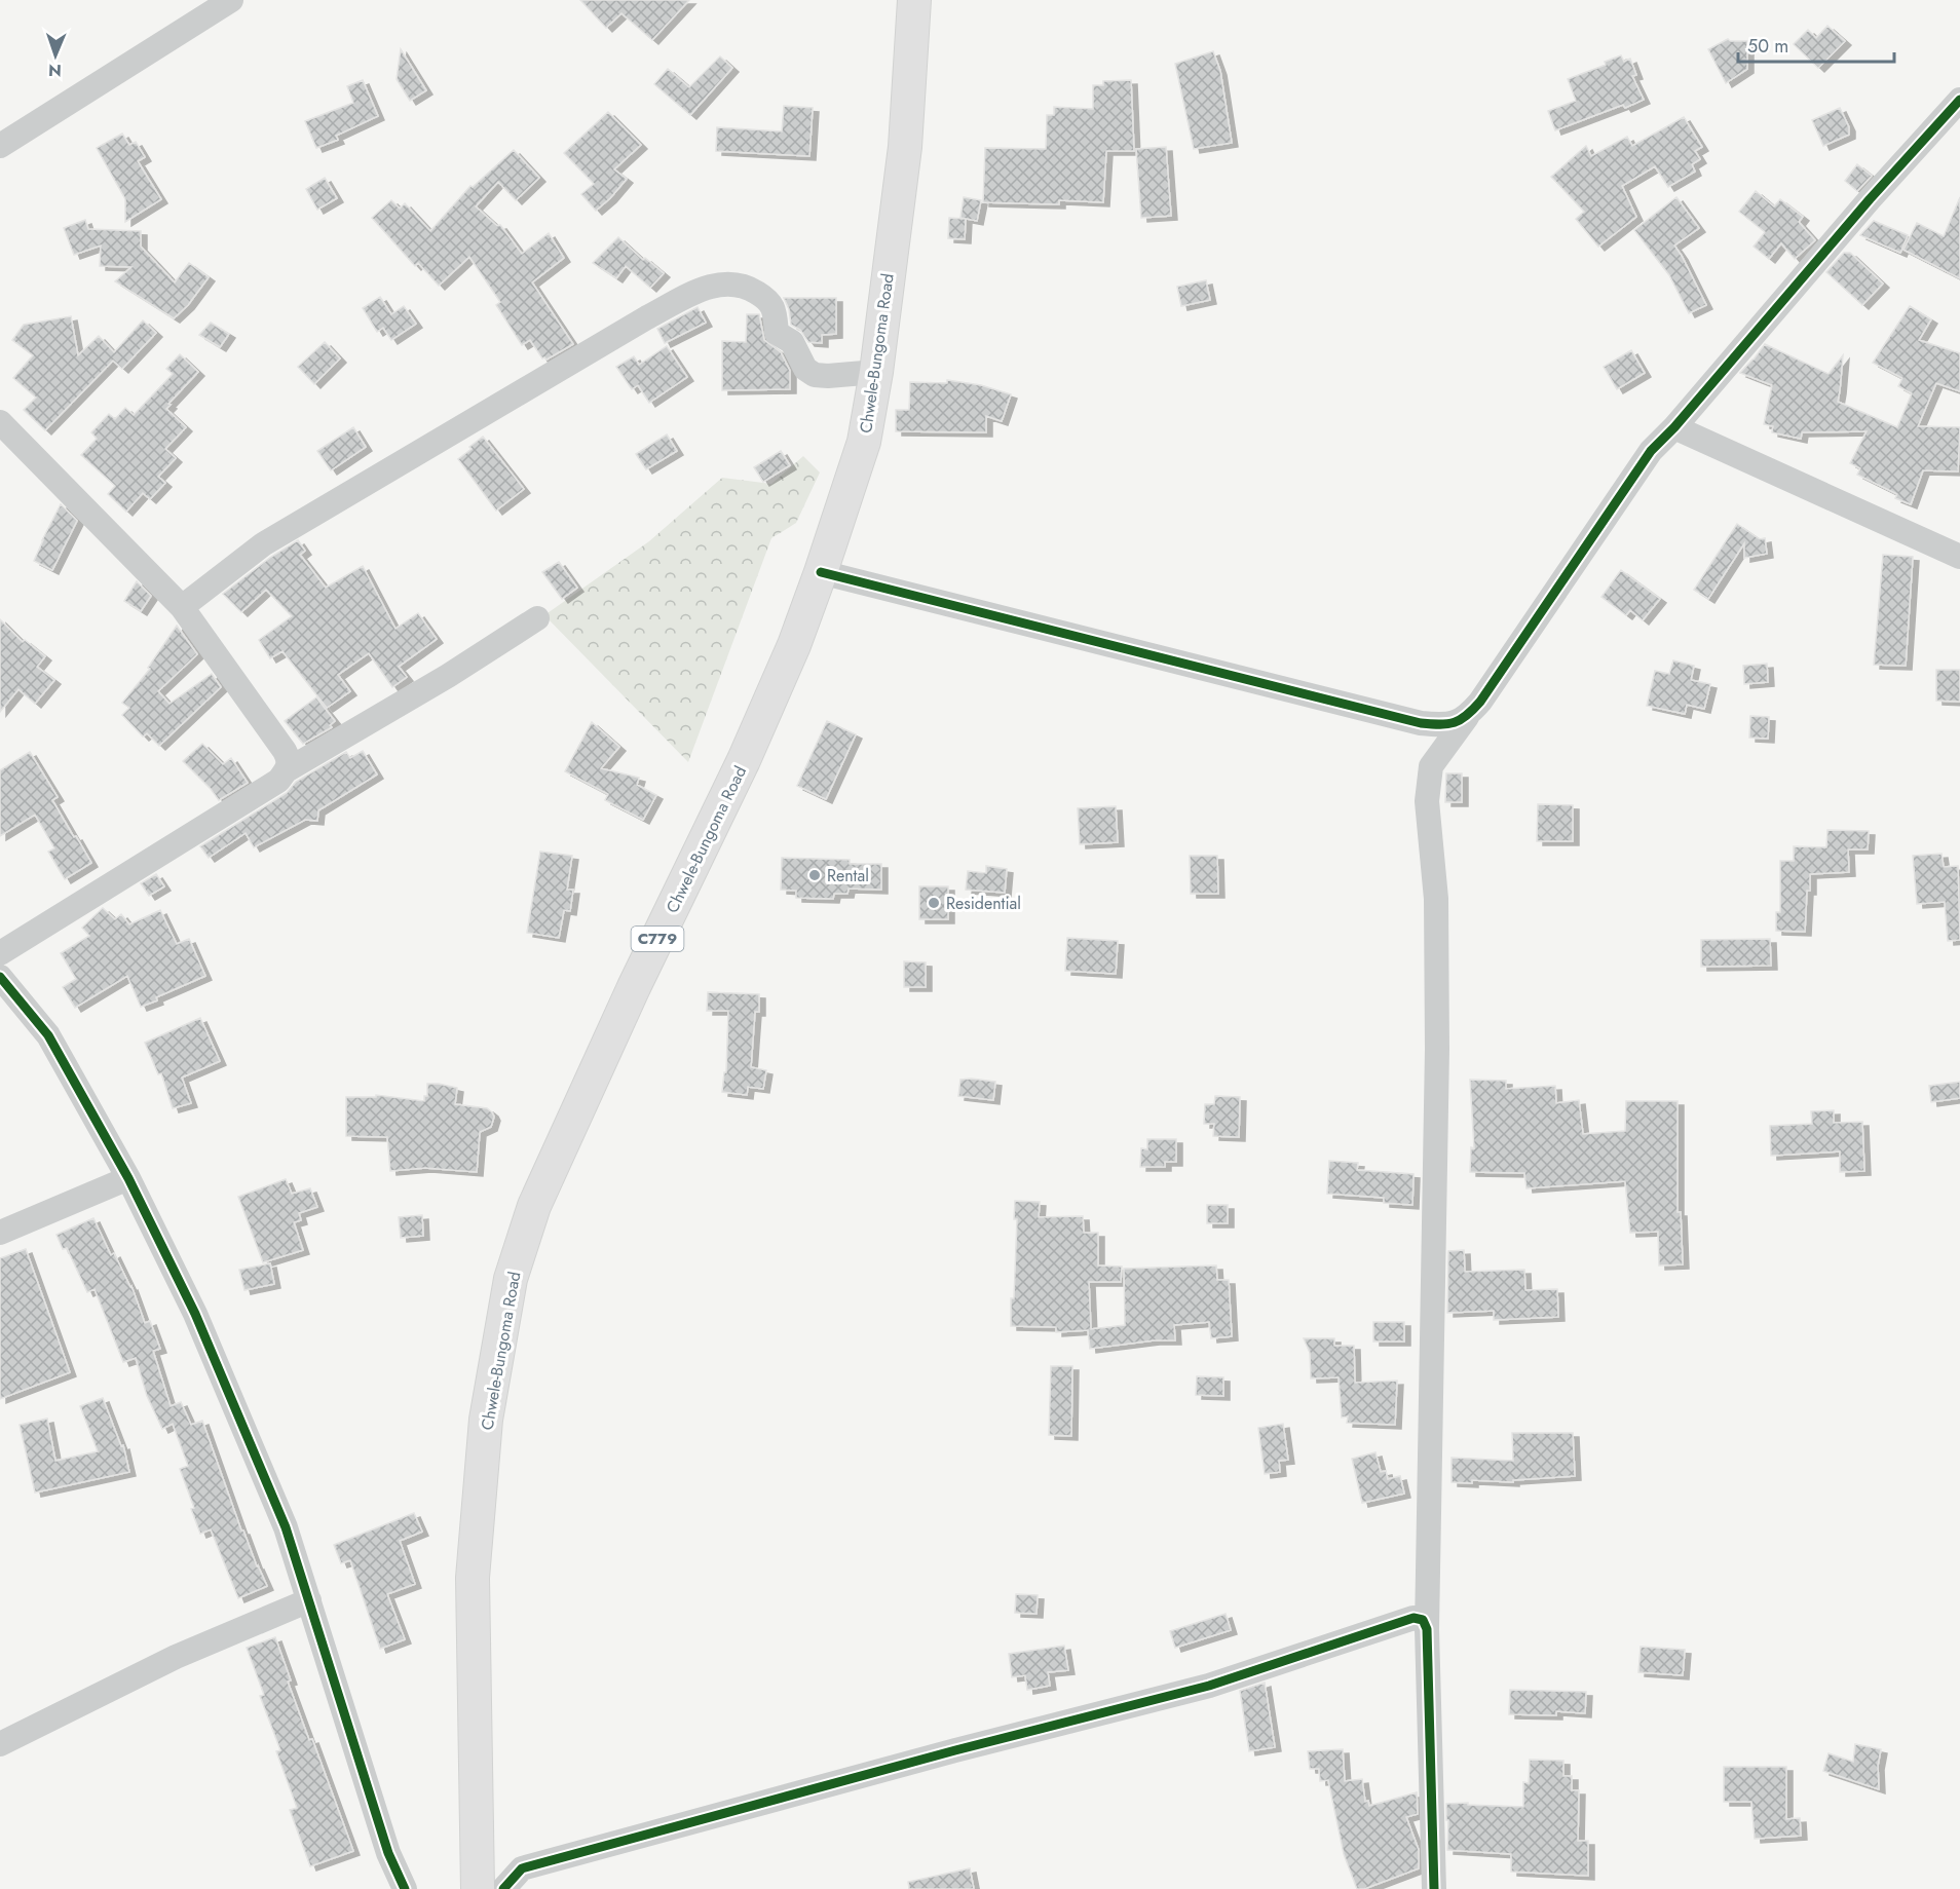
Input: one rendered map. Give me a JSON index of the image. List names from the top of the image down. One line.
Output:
{"streets":{"main road":["Chwele-Bungoma Road","C779"]},"places":["Rental","Residential"],"scale_bar":"50 m","north":"bottom"}
